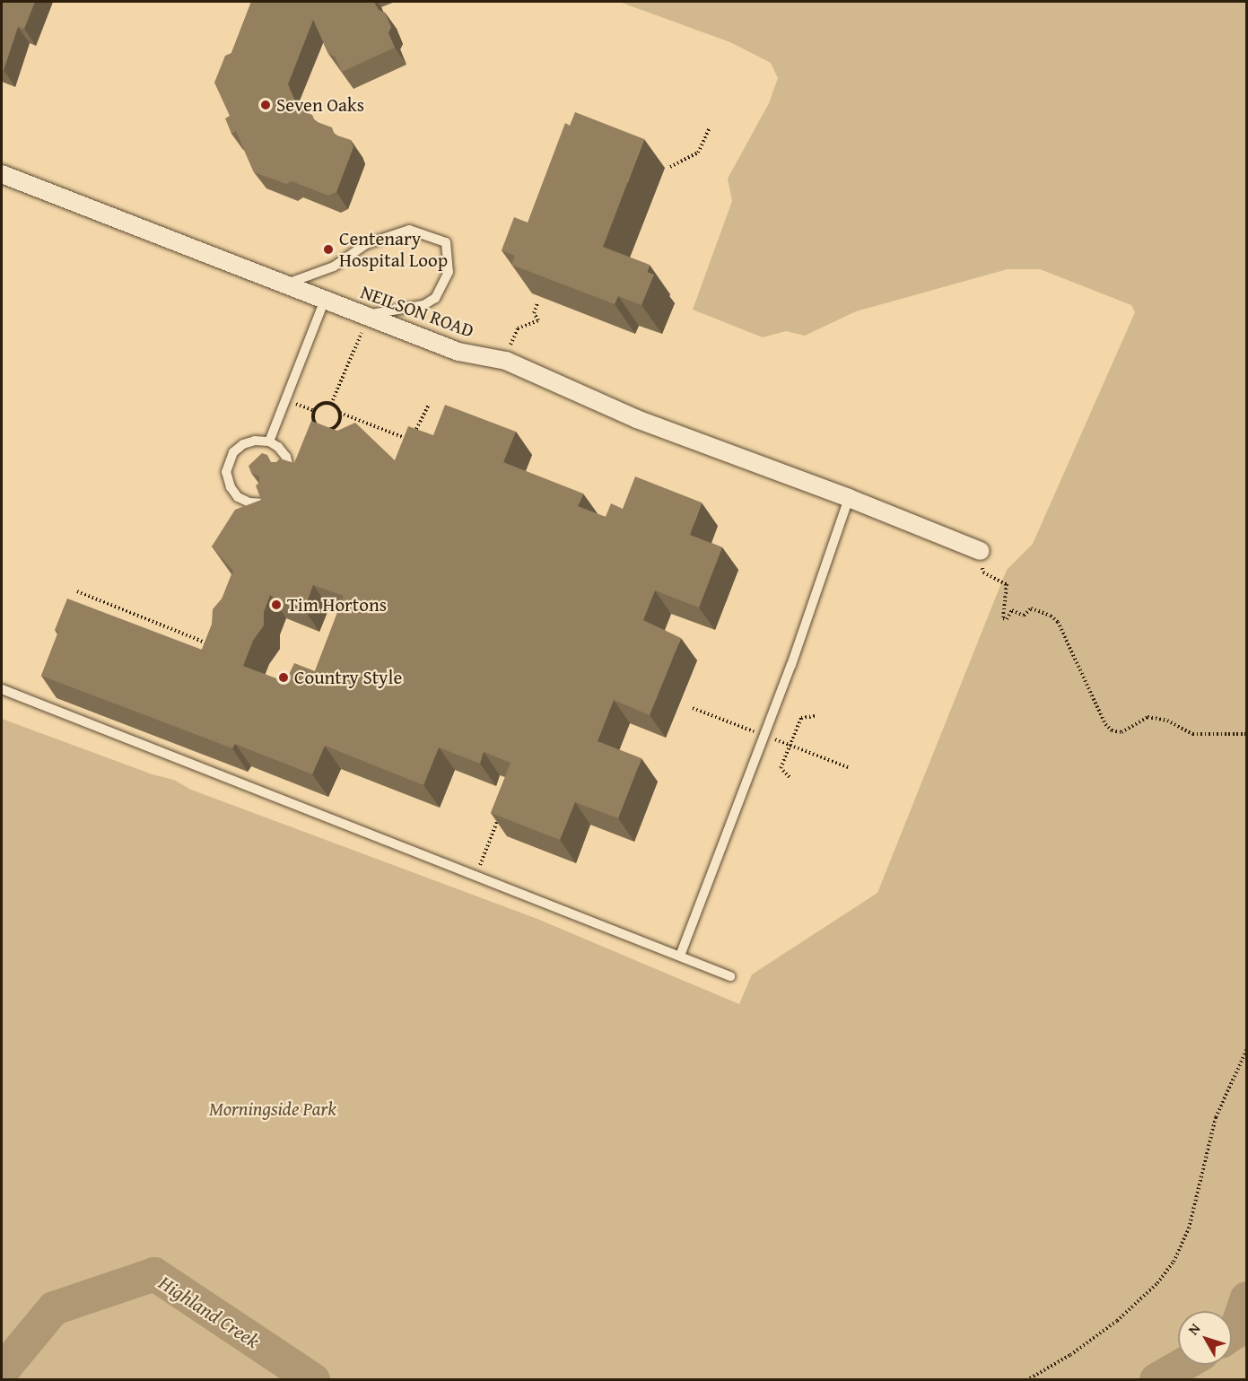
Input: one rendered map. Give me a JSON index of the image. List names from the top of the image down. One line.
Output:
{"streets":{"street":["NEILSON ROAD"]},"water":["Highland Creek"],"parks":["Morningside Park"],"places":["Seven Oaks","Centenary Hospital Loop","Tim Hortons","Country Style"],"north":"top left"}
